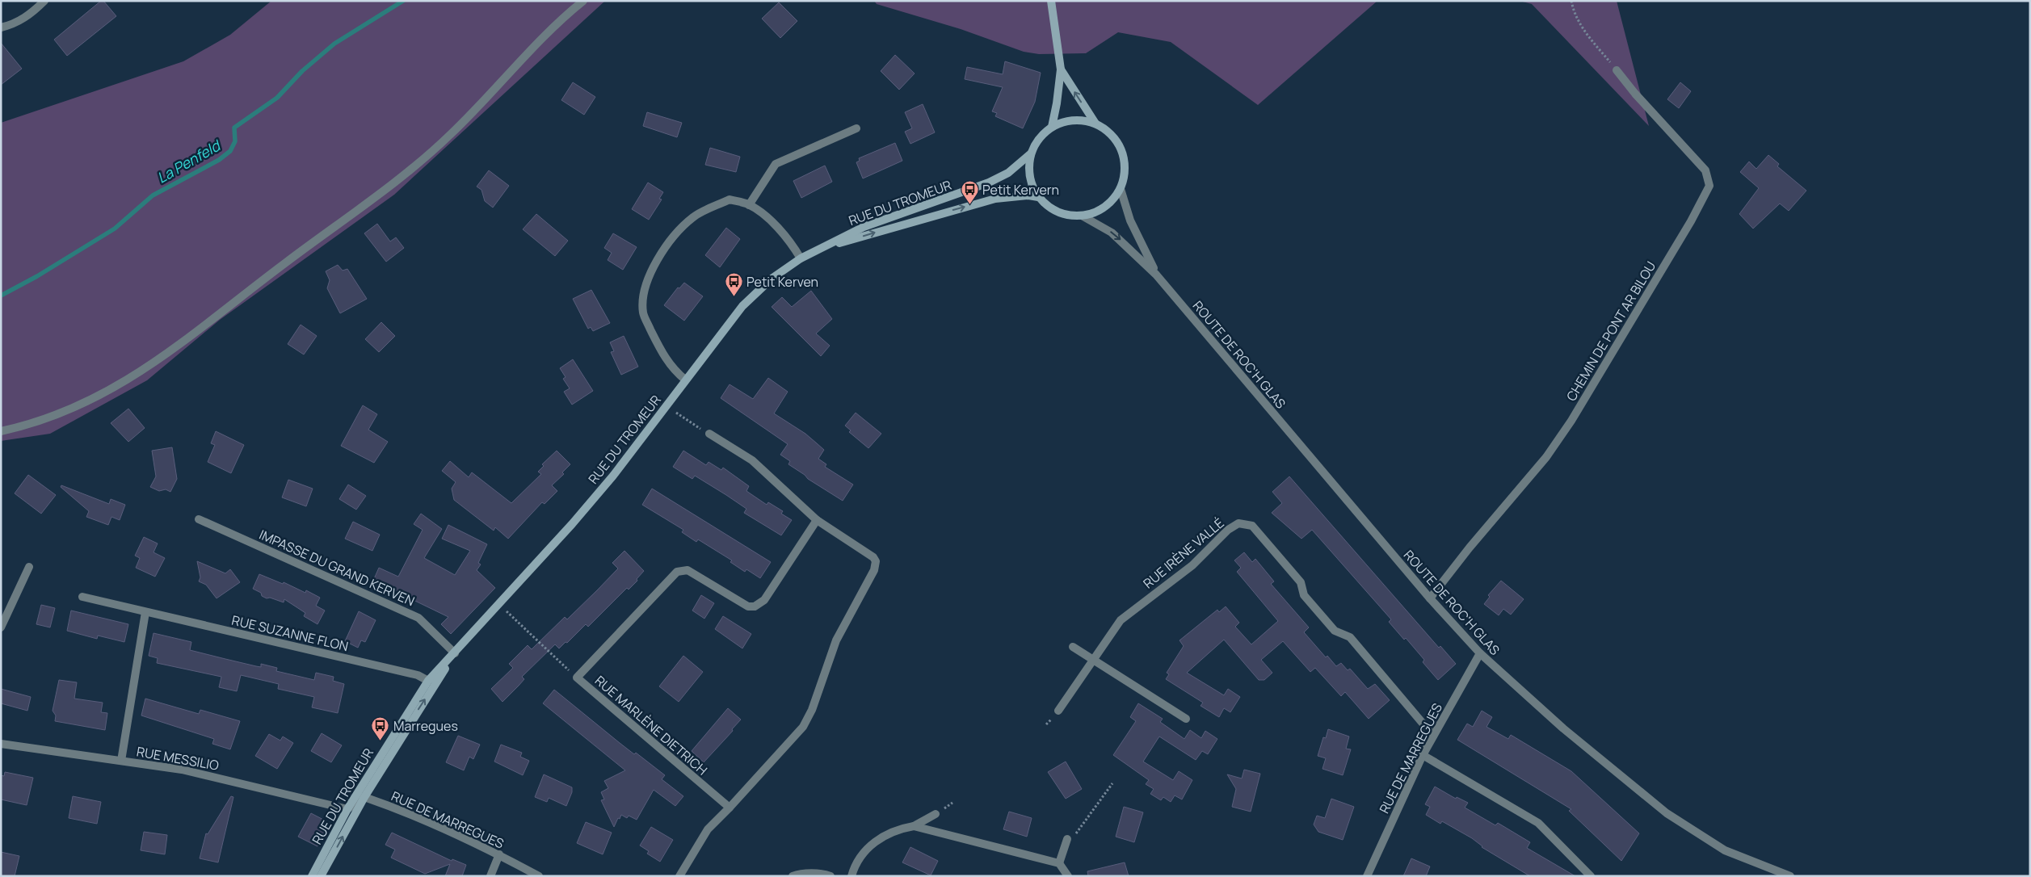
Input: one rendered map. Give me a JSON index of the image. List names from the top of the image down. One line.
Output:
{"streets":{"main road":["RUE DU TROMEUR"],"street":["CHEMIN DE PONT AR BILOU","ROUTE DE ROC'H GLAS","RUE IRÈNE VALLÉ","IMPASSE DU GRAND KERVEN","RUE SUZANNE FLON","RUE MARLÈNE DIETRICH","RUE MESSILIO","RUE DE MARREGUES"]},"crossings":[["RUE DU TROMEUR","ROUTE DE ROC'H GLAS"],["RUE DU TROMEUR","IMPASSE DU GRAND KERVEN"],["RUE DU TROMEUR","RUE SUZANNE FLON"],["RUE DU TROMEUR","RUE MESSILIO"],["RUE DU TROMEUR","RUE DE MARREGUES"],["CHEMIN DE PONT AR BILOU","ROUTE DE ROC'H GLAS"],["ROUTE DE ROC'H GLAS","RUE DE MARREGUES"],["RUE IRÈNE VALLÉ","RUE DE MARREGUES"]],"water":["La Penfeld"],"places":{"bus stop":["Petit Kervern","Petit Kerven","Marregues"]}}
